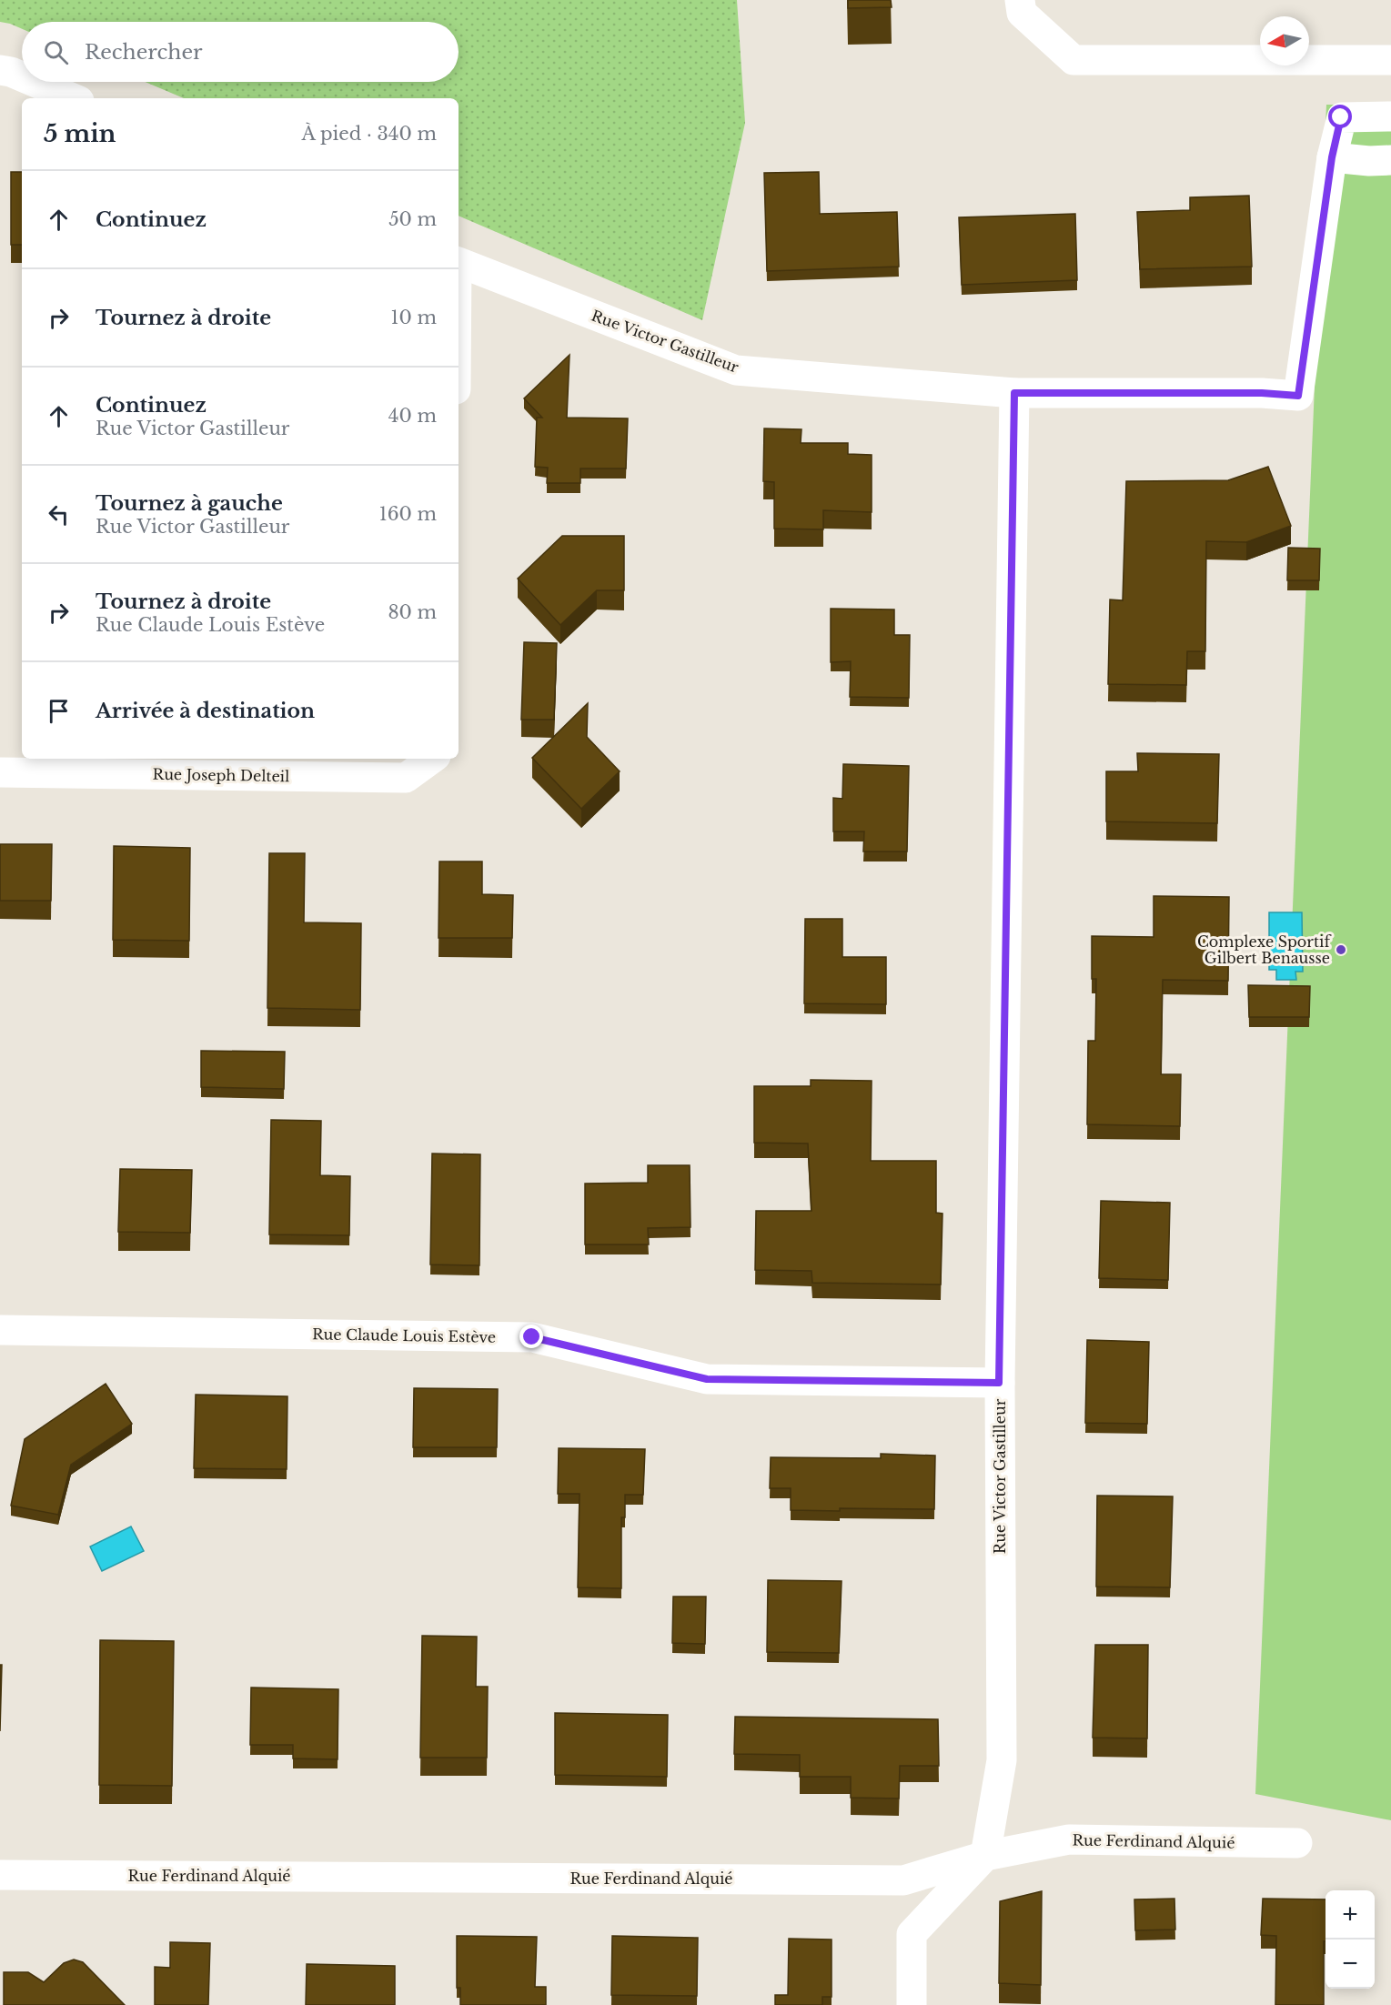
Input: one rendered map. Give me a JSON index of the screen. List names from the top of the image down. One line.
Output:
{"streets":{"street":["Rue Victor Gastilleur","Rue Joseph Delteil","Rue Claude Louis Estève","Rue Ferdinand Alquié"]},"crossings":[["Rue Victor Gastilleur","Rue Claude Louis Estève"],["Rue Victor Gastilleur","Rue Ferdinand Alquié"]],"places":["Complexe Sportif Gilbert Benausse"],"north":"left","page":{"search":"Rechercher","heading":["5 min","À pied · 340 m"],"list":[["Continuez","50 m"],["Tournez à droite","10 m"],["Continuez","Rue Victor Gastilleur","40 m"],["Tournez à gauche","Rue Victor Gastilleur","160 m"],["Tournez à droite","Rue Claude Louis Estève","80 m"],"Arrivée à destination"],"map_buttons":["+","−"]}}
